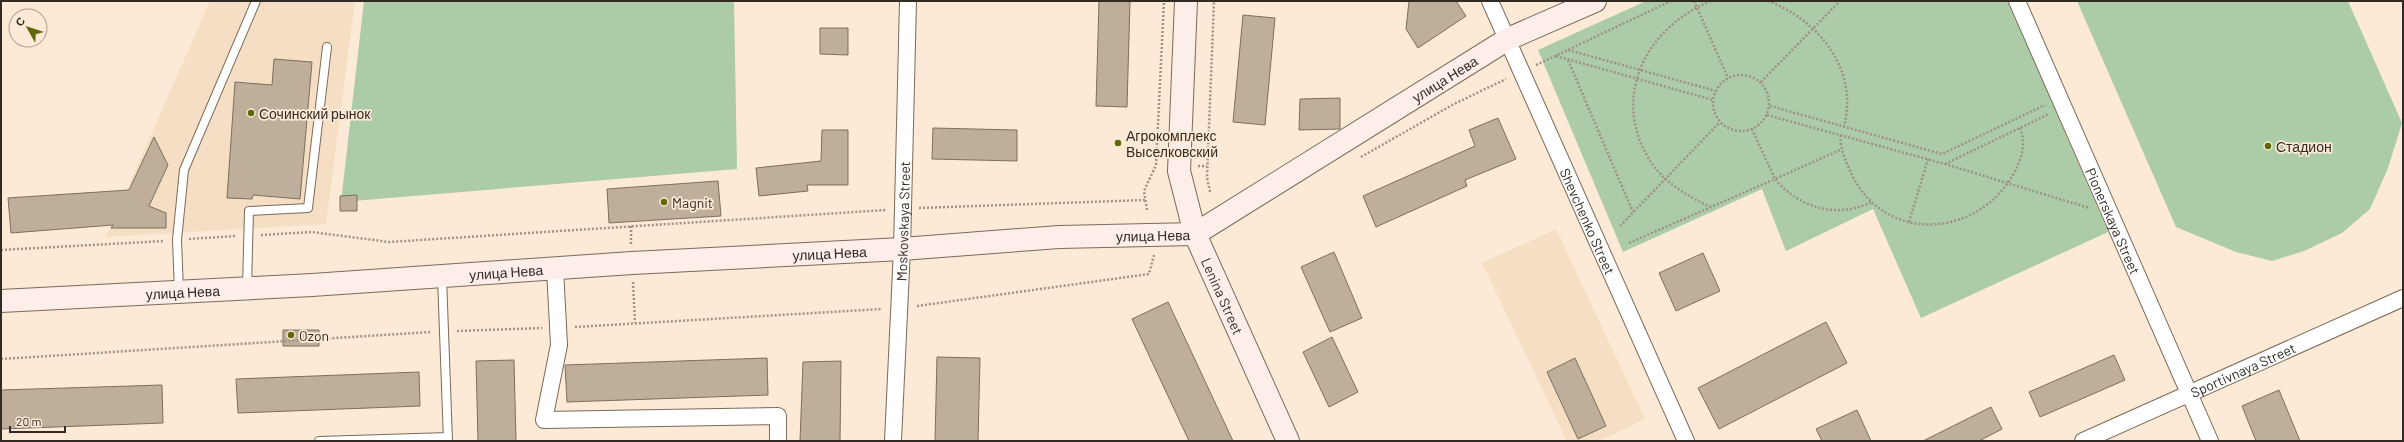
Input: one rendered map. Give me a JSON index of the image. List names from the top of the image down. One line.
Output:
{"streets":{"main road":["улица Нева","Lenina Street"],"street":["Moskovskaya Street","Shevchenko Street","Pionerskaya Street","Sportivnaya Street"]},"crossings":[["улица Нева","Moskovskaya Street"],["улица Нева","Shevchenko Street"],["улица Нева","Lenina Street"],["Pionerskaya Street","Sportivnaya Street"]],"places":["Сочинский рынок","Агрокомплекс Выселковский","Стадион","Magnit","Ozon"],"scale_bar":"20 m","north":"top left"}
